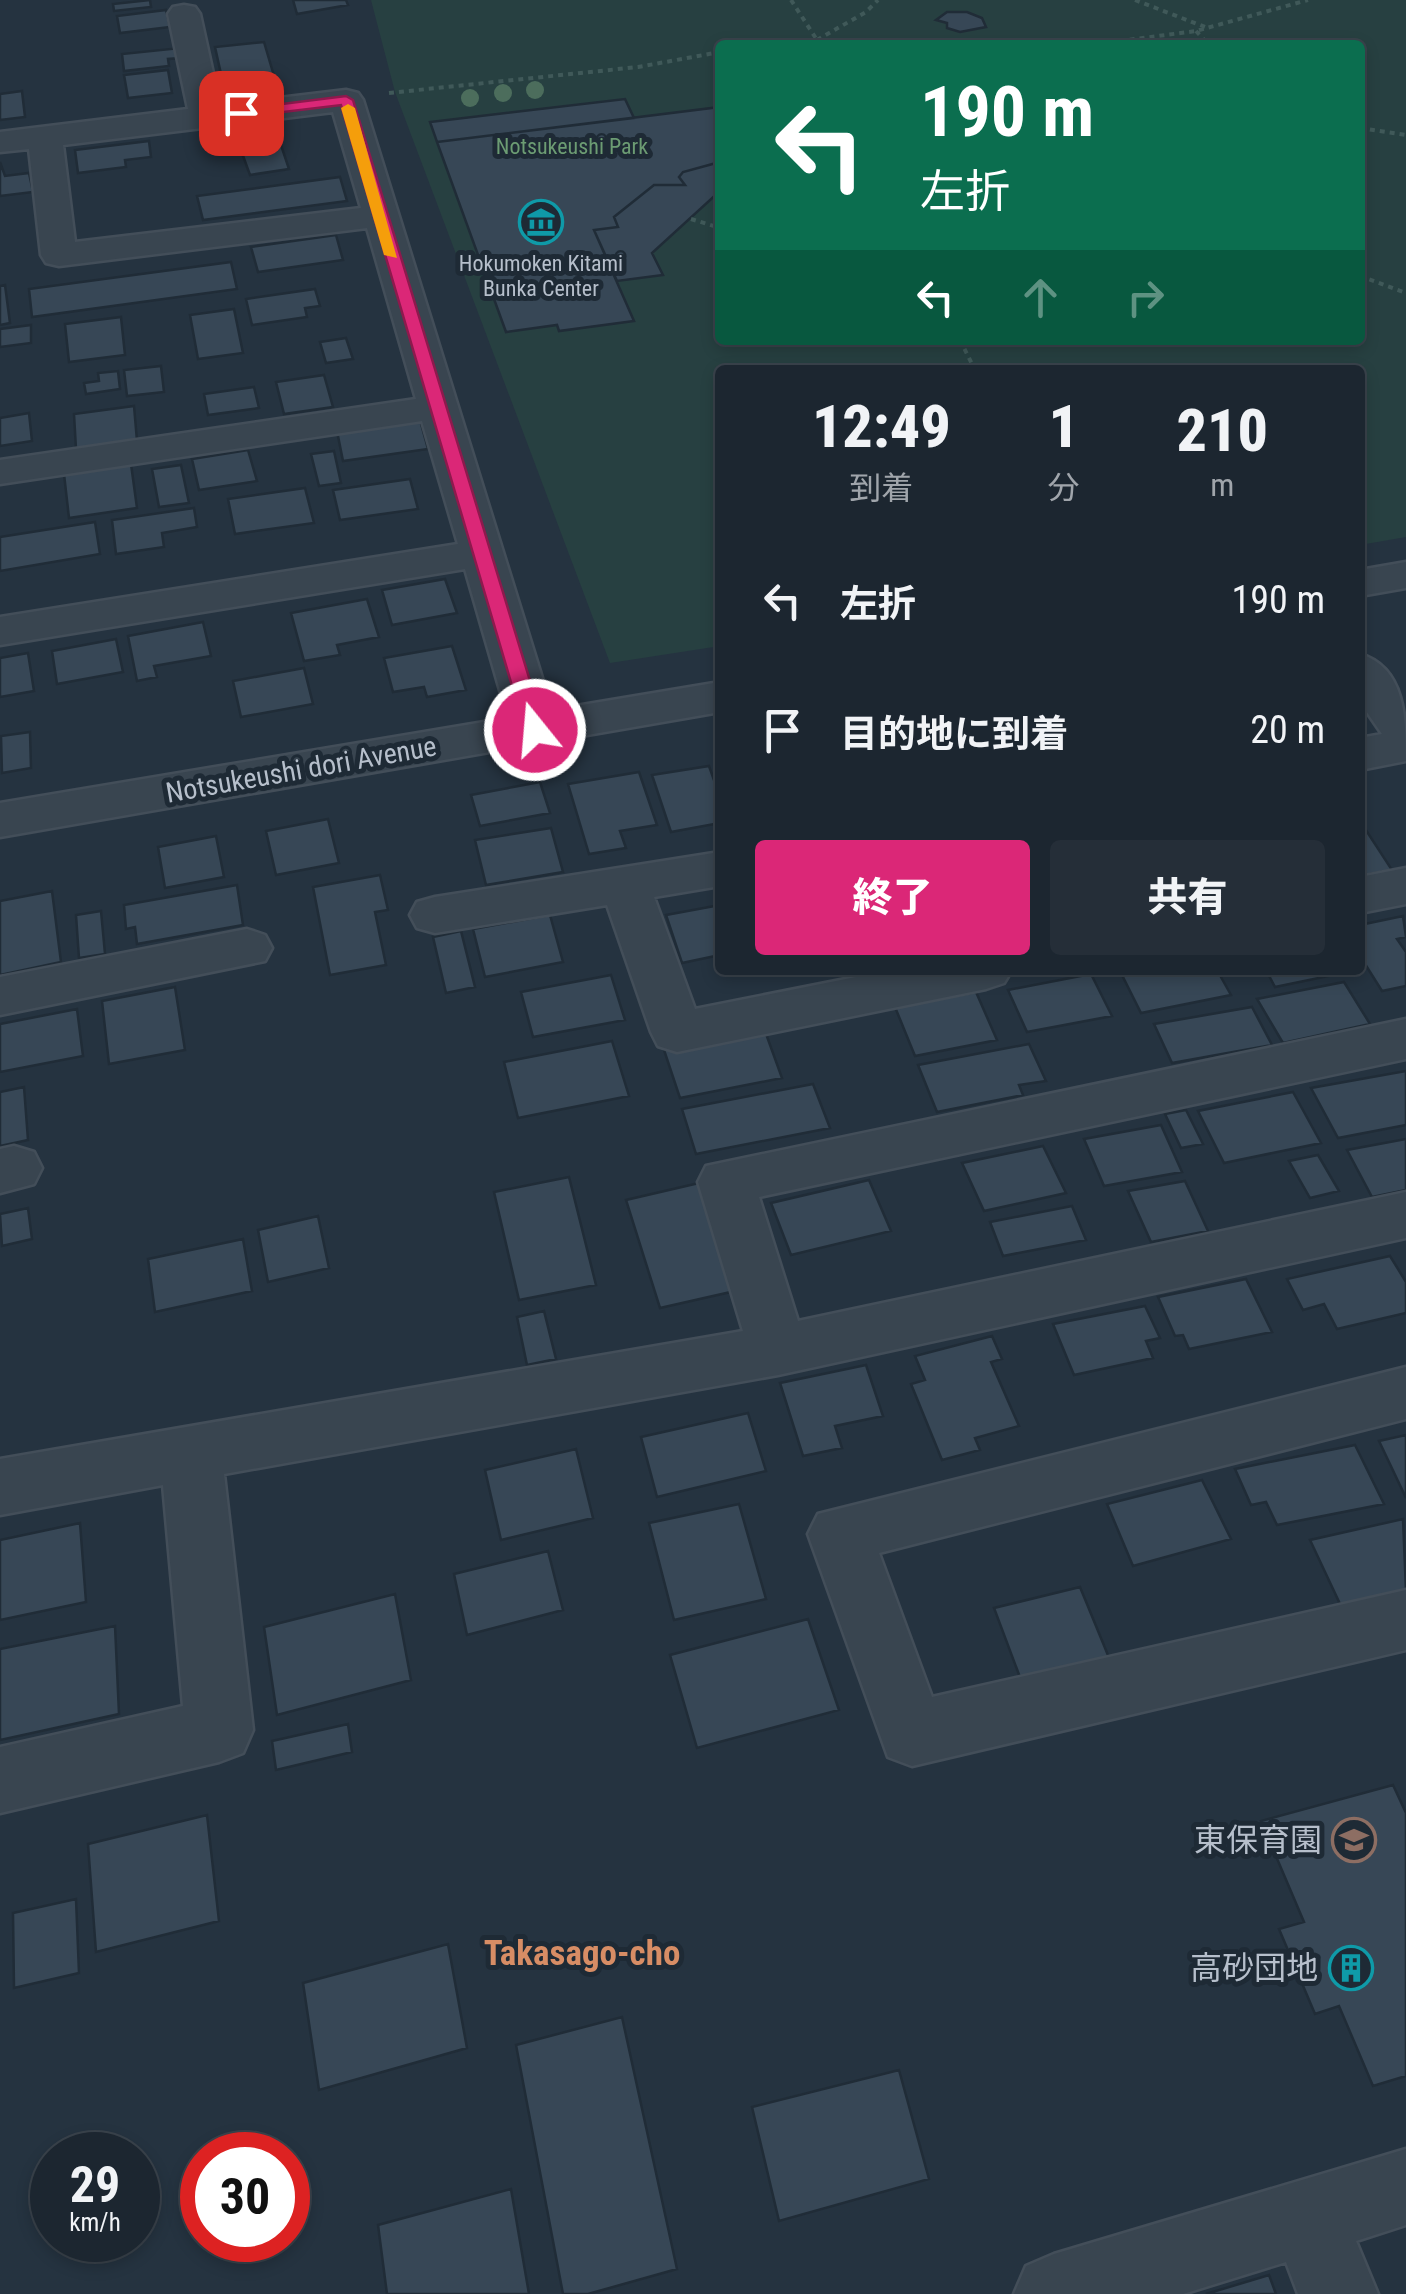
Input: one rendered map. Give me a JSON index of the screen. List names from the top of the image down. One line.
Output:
{"streets":{"street":["Notsukeushi dori Avenue"]},"districts":["Takasago-cho"],"parks":["Notsukeushi Park"],"places":{"museum":["Hokumoken Kitami Bunka Center"],"school or university":["東保育園"],"building":["高砂団地"]},"page":{"turn":["190 m","左折"],"eta":["12:49","到着","1","分","210","m"],"list":[{"name":"左折","value":"190 m"},{"name":"目的地に到着","value":"20 m"}],"buttons":["終了","共有"],"speed":"29 km/h","limit":"30"}}
